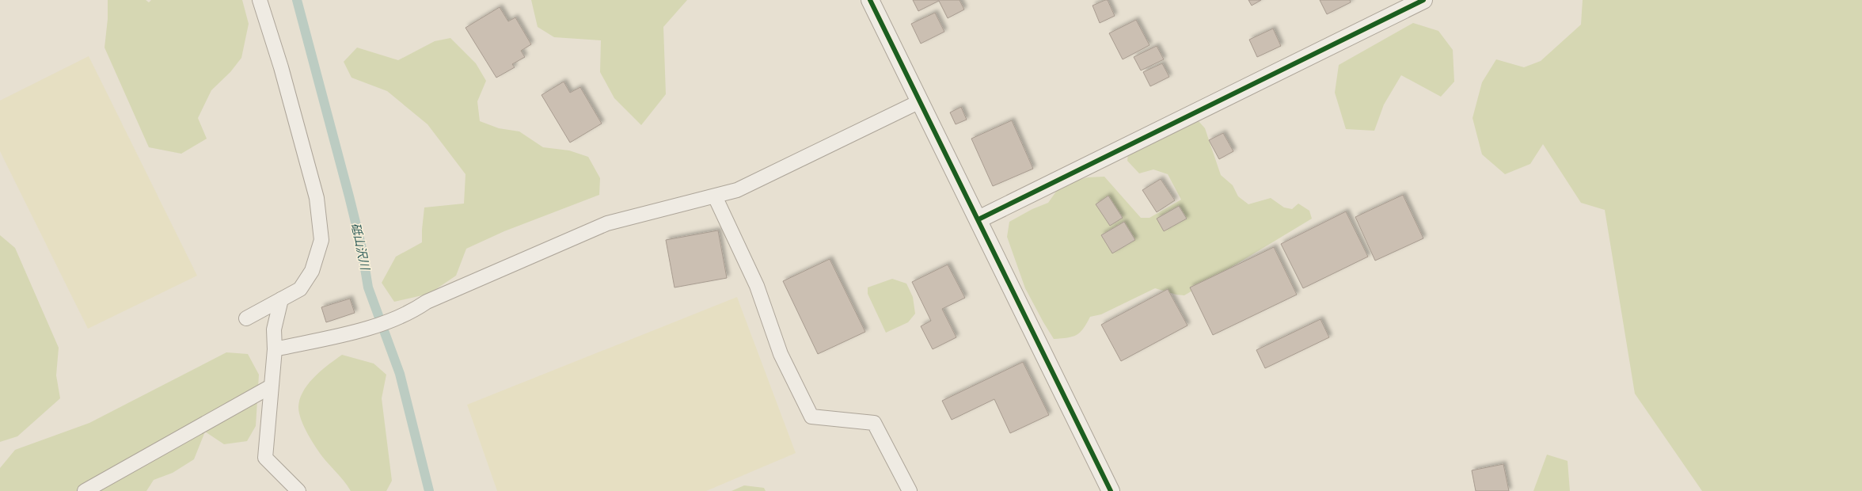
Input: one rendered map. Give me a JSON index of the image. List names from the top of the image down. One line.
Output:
{"water":["砥山沢川"]}
